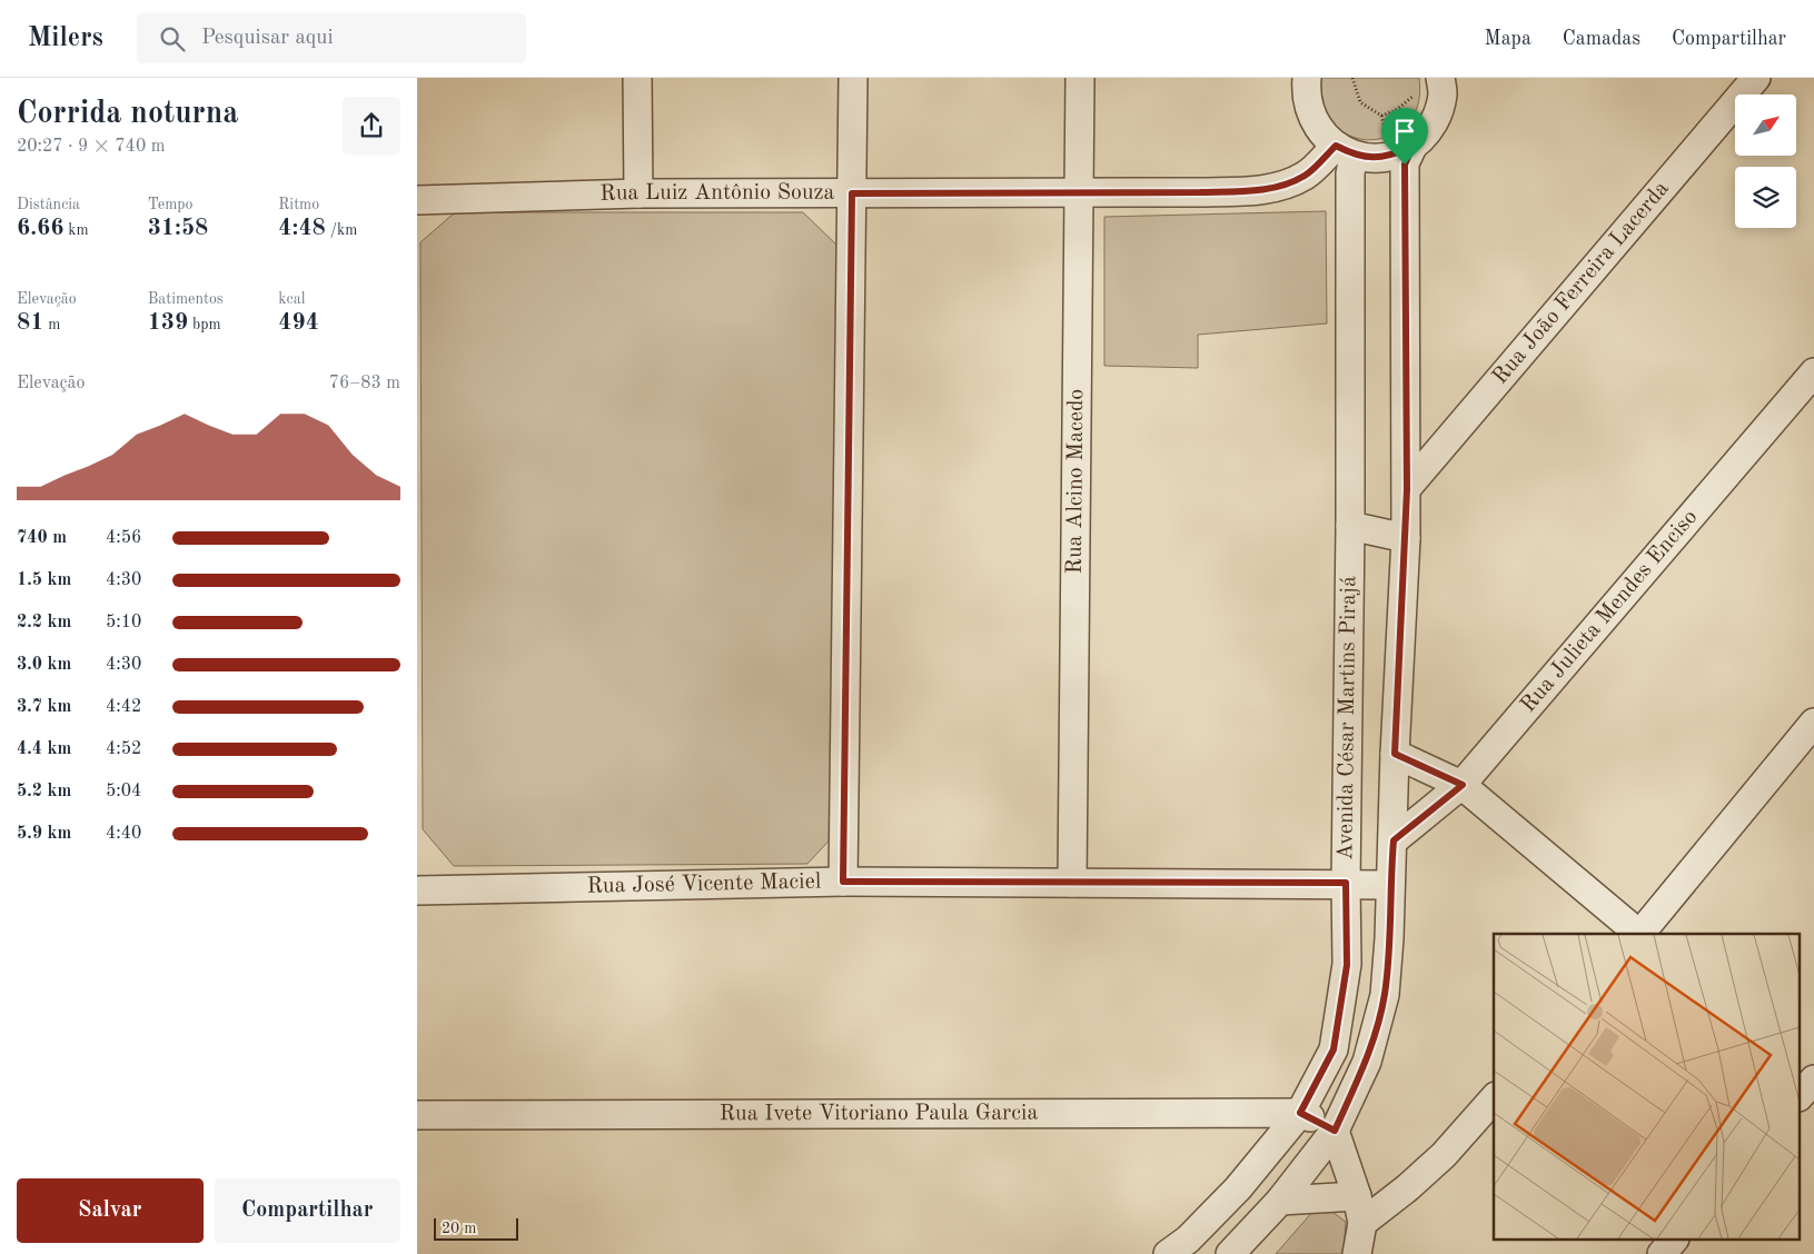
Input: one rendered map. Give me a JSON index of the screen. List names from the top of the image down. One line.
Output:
{"streets":{"street":["Rua Luiz Antônio Souza","Rua João Ferreira Lacerda","Rua Alcino Macedo","Rua Julieta Mendes Enciso","Avenida César Martins Pirajá","Rua José Vicente Maciel","Rua Ivete Vitoriano Paula Garcia"]},"crossings":[["Rua Luiz Antônio Souza","Rua Alcino Macedo"],["Rua Luiz Antônio Souza","Avenida César Martins Pirajá"],["Rua João Ferreira Lacerda","Avenida César Martins Pirajá"],["Rua Alcino Macedo","Rua José Vicente Maciel"],["Rua Julieta Mendes Enciso","Avenida César Martins Pirajá"],["Avenida César Martins Pirajá","Rua José Vicente Maciel"],["Avenida César Martins Pirajá","Rua Ivete Vitoriano Paula Garcia"]],"scale_bar":"20 m","north":"top right","page":{"header":"Milers","search":"Pesquisar aqui","nav":["Mapa","Camadas","Compartilhar"],"heading":["Corrida noturna","20:27 · 9 × 740 m"],"stats":[["Distância","6.66 km"],["Tempo","31:58"],["Ritmo","4:48 /km"],["Elevação","81 m"],["Batimentos","139 bpm"],["kcal","494"]],"chart":["Elevação","76–83 m"],"list":[{"name":"740 m","note":"4:56"},{"name":"1.5 km","note":"4:30"},{"name":"2.2 km","note":"5:10"},{"name":"3.0 km","note":"4:30"},{"name":"3.7 km","note":"4:42"},{"name":"4.4 km","note":"4:52"},{"name":"5.2 km","note":"5:04"},{"name":"5.9 km","note":"4:40"}],"buttons":["Salvar","Compartilhar"],"scale":"20 m"}}
